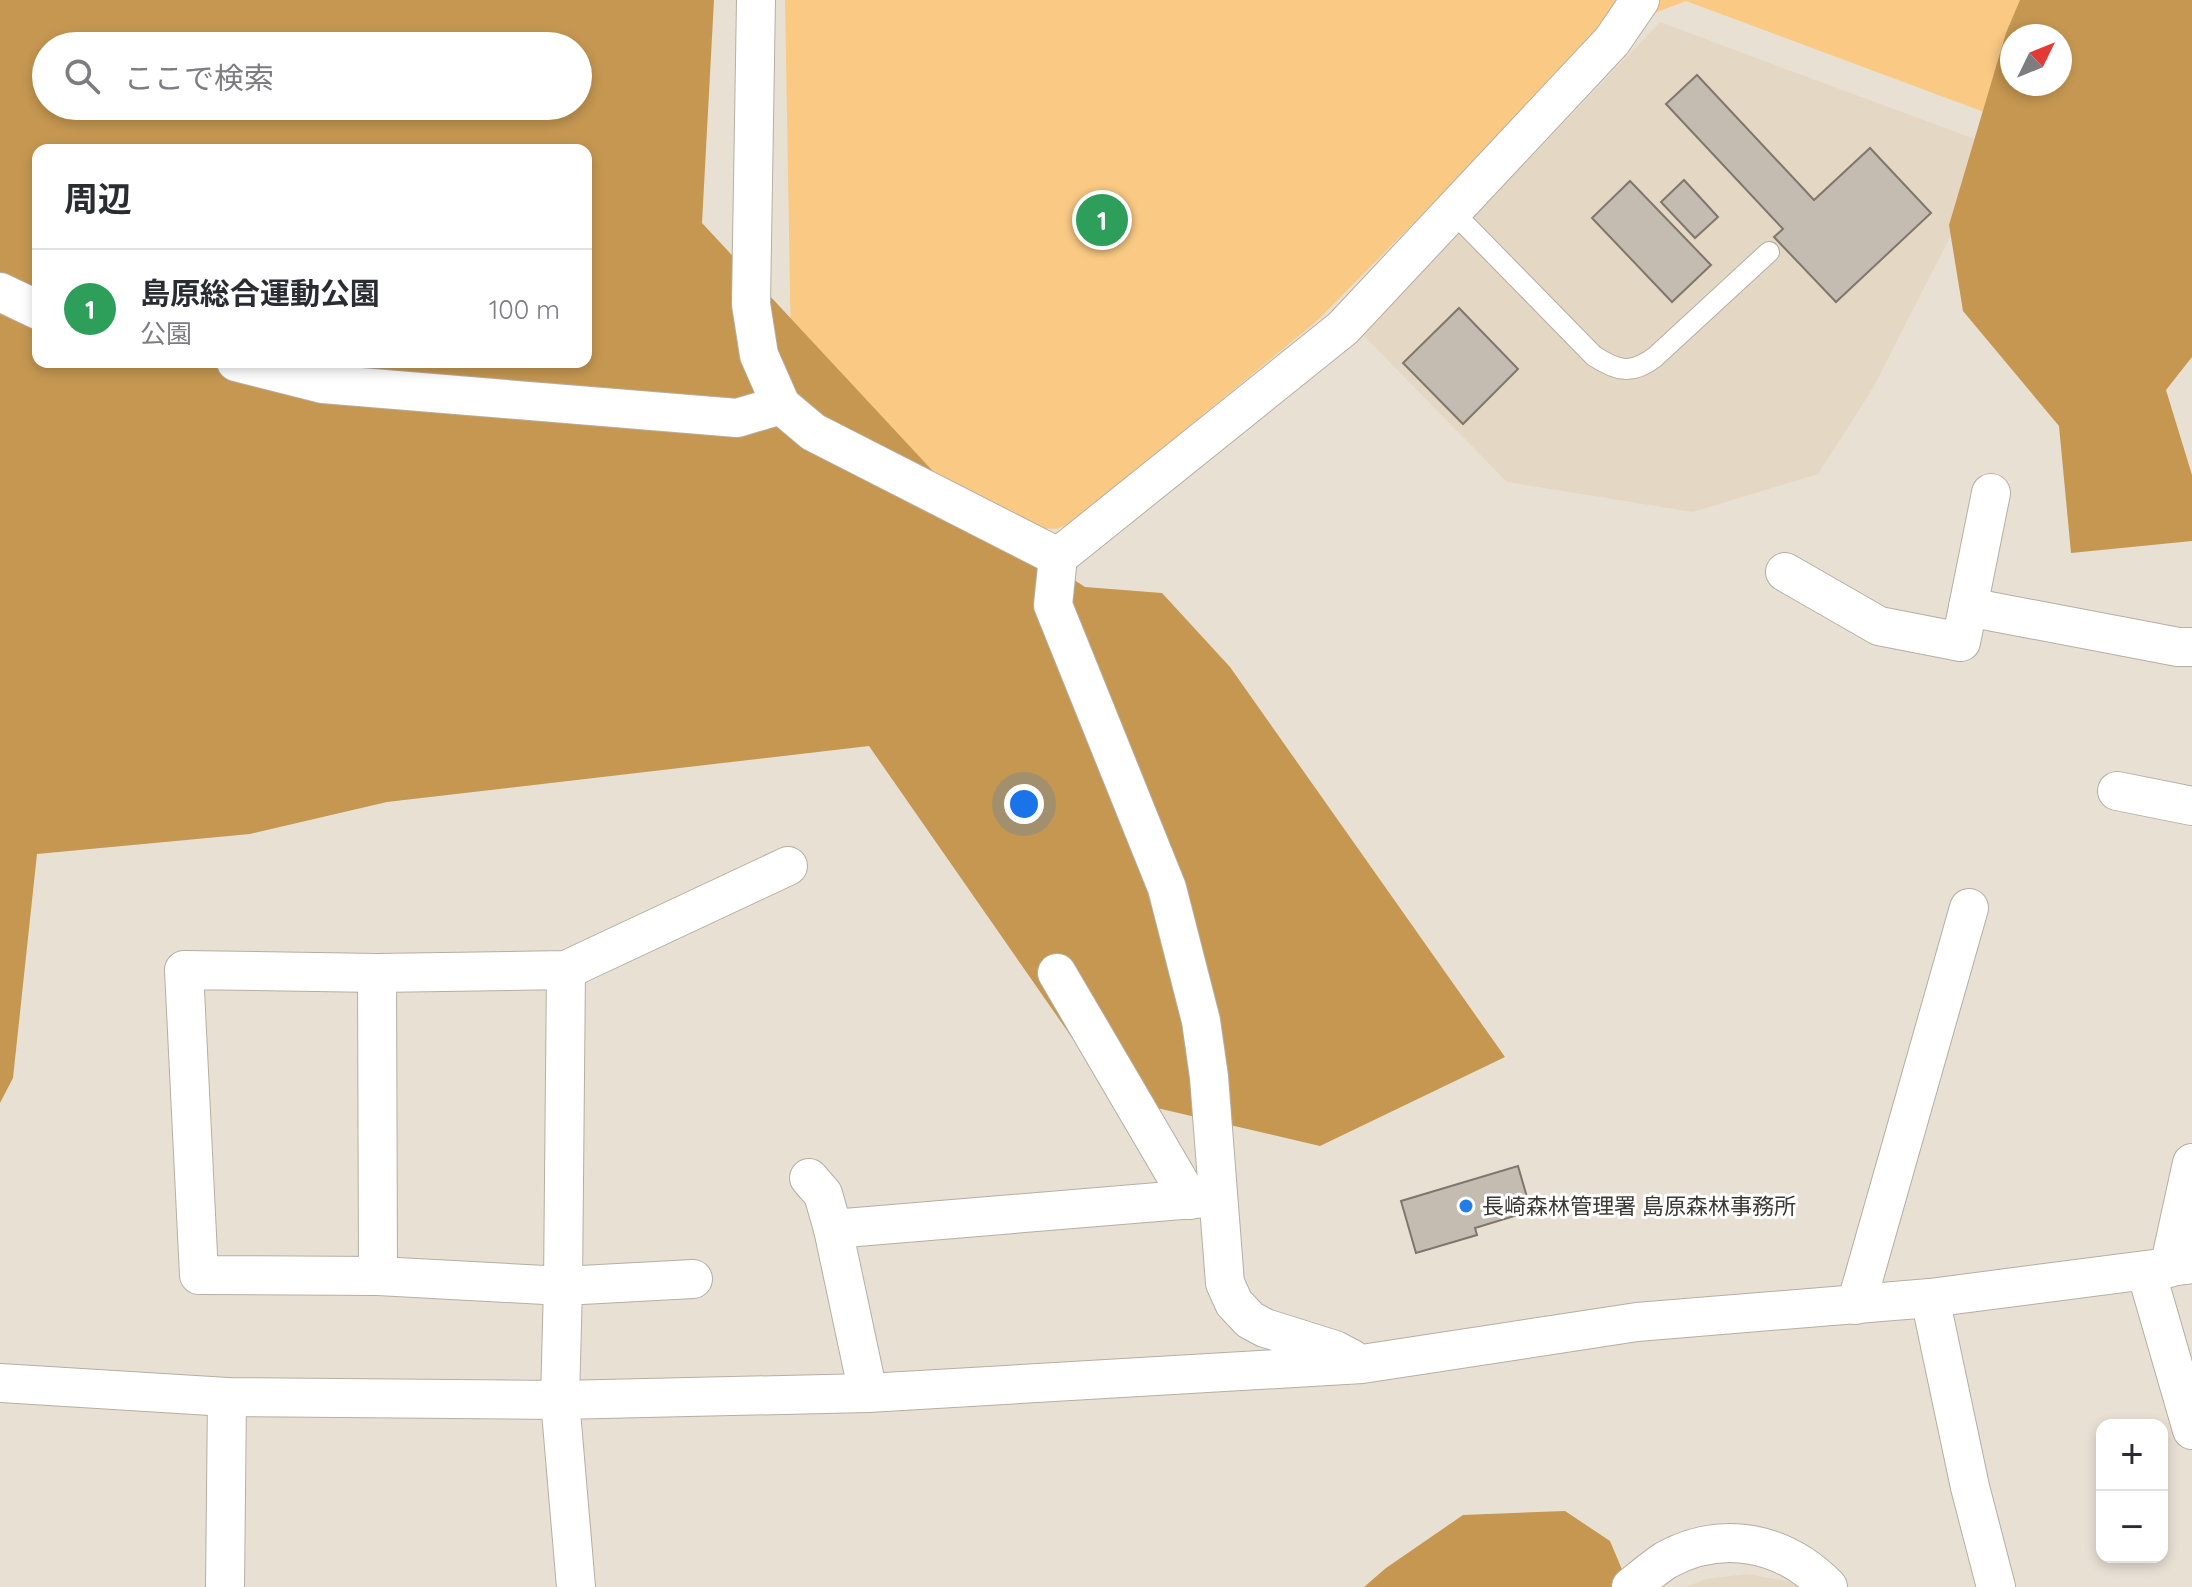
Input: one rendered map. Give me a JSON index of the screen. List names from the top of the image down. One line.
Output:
{"places":["長崎森林管理署 島原森林事務所"],"north":"top right","page":{"search":"ここで検索","heading":"周辺","pins":"1","list":[{"mark":"1","name":"島原総合運動公園","note":"公園","value":"100 m"}],"map_buttons":["+","−"]}}
